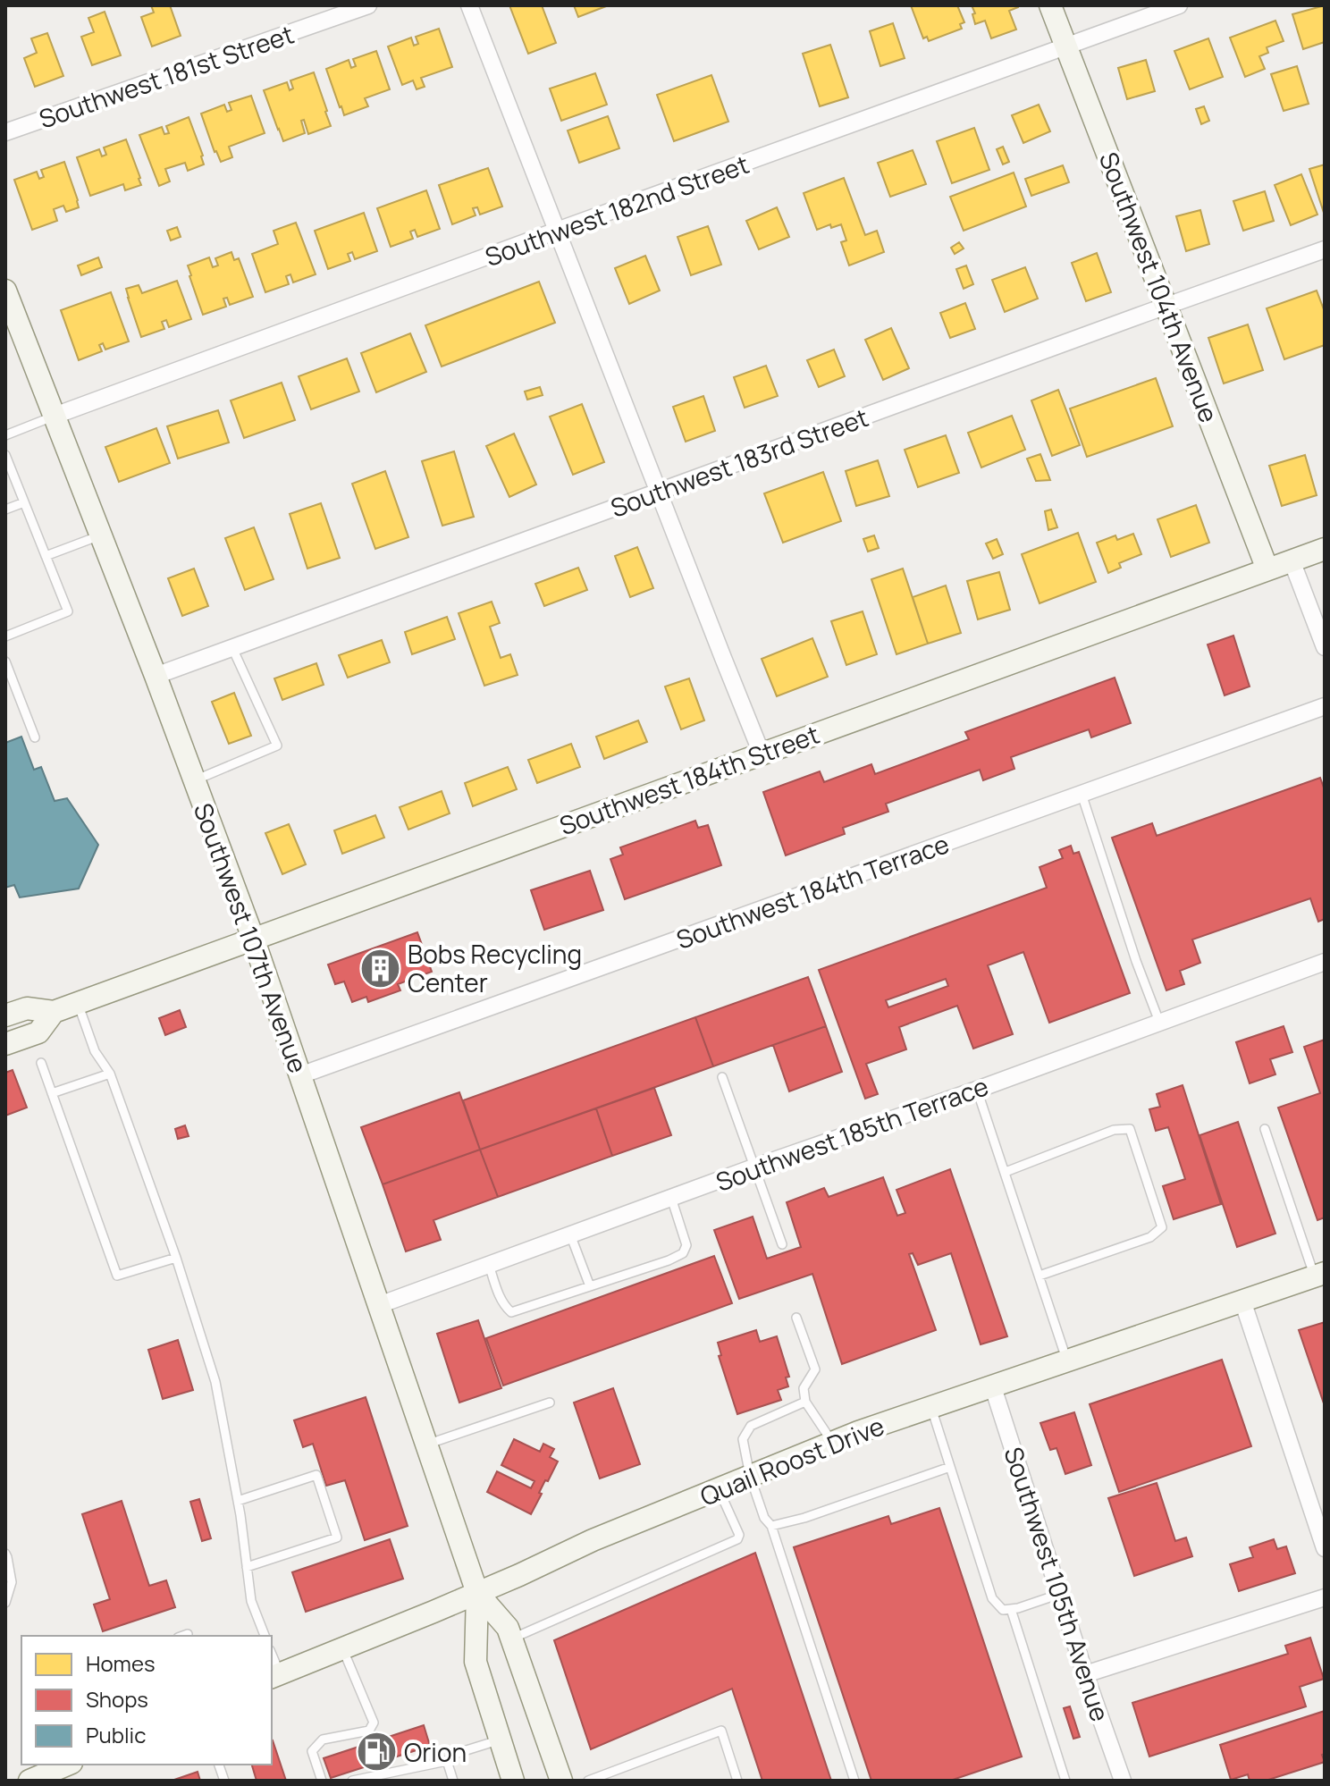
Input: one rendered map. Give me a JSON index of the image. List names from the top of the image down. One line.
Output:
{"streets":{"main road":["Southwest 104th Avenue","Southwest 184th Street","Southwest 107th Avenue","Quail Roost Drive"],"street":["Southwest 181st Street","Southwest 182nd Street","Southwest 183rd Street","Southwest 184th Terrace","Southwest 185th Terrace","Southwest 105th Avenue"]},"crossings":[["Southwest 182nd Street","Southwest 104th Avenue"],["Southwest 182nd Street","Southwest 107th Avenue"],["Southwest 104th Avenue","Southwest 183rd Street"],["Southwest 104th Avenue","Southwest 184th Street"],["Southwest 183rd Street","Southwest 107th Avenue"],["Southwest 184th Street","Southwest 107th Avenue"],["Southwest 184th Terrace","Southwest 107th Avenue"],["Southwest 107th Avenue","Southwest 185th Terrace"],["Southwest 107th Avenue","Quail Roost Drive"],["Quail Roost Drive","Southwest 105th Avenue"]],"places":{"building":["Bobs Recycling Center"],"fuel station":["Orion"]},"legend":["Homes","Shops","Public"]}
